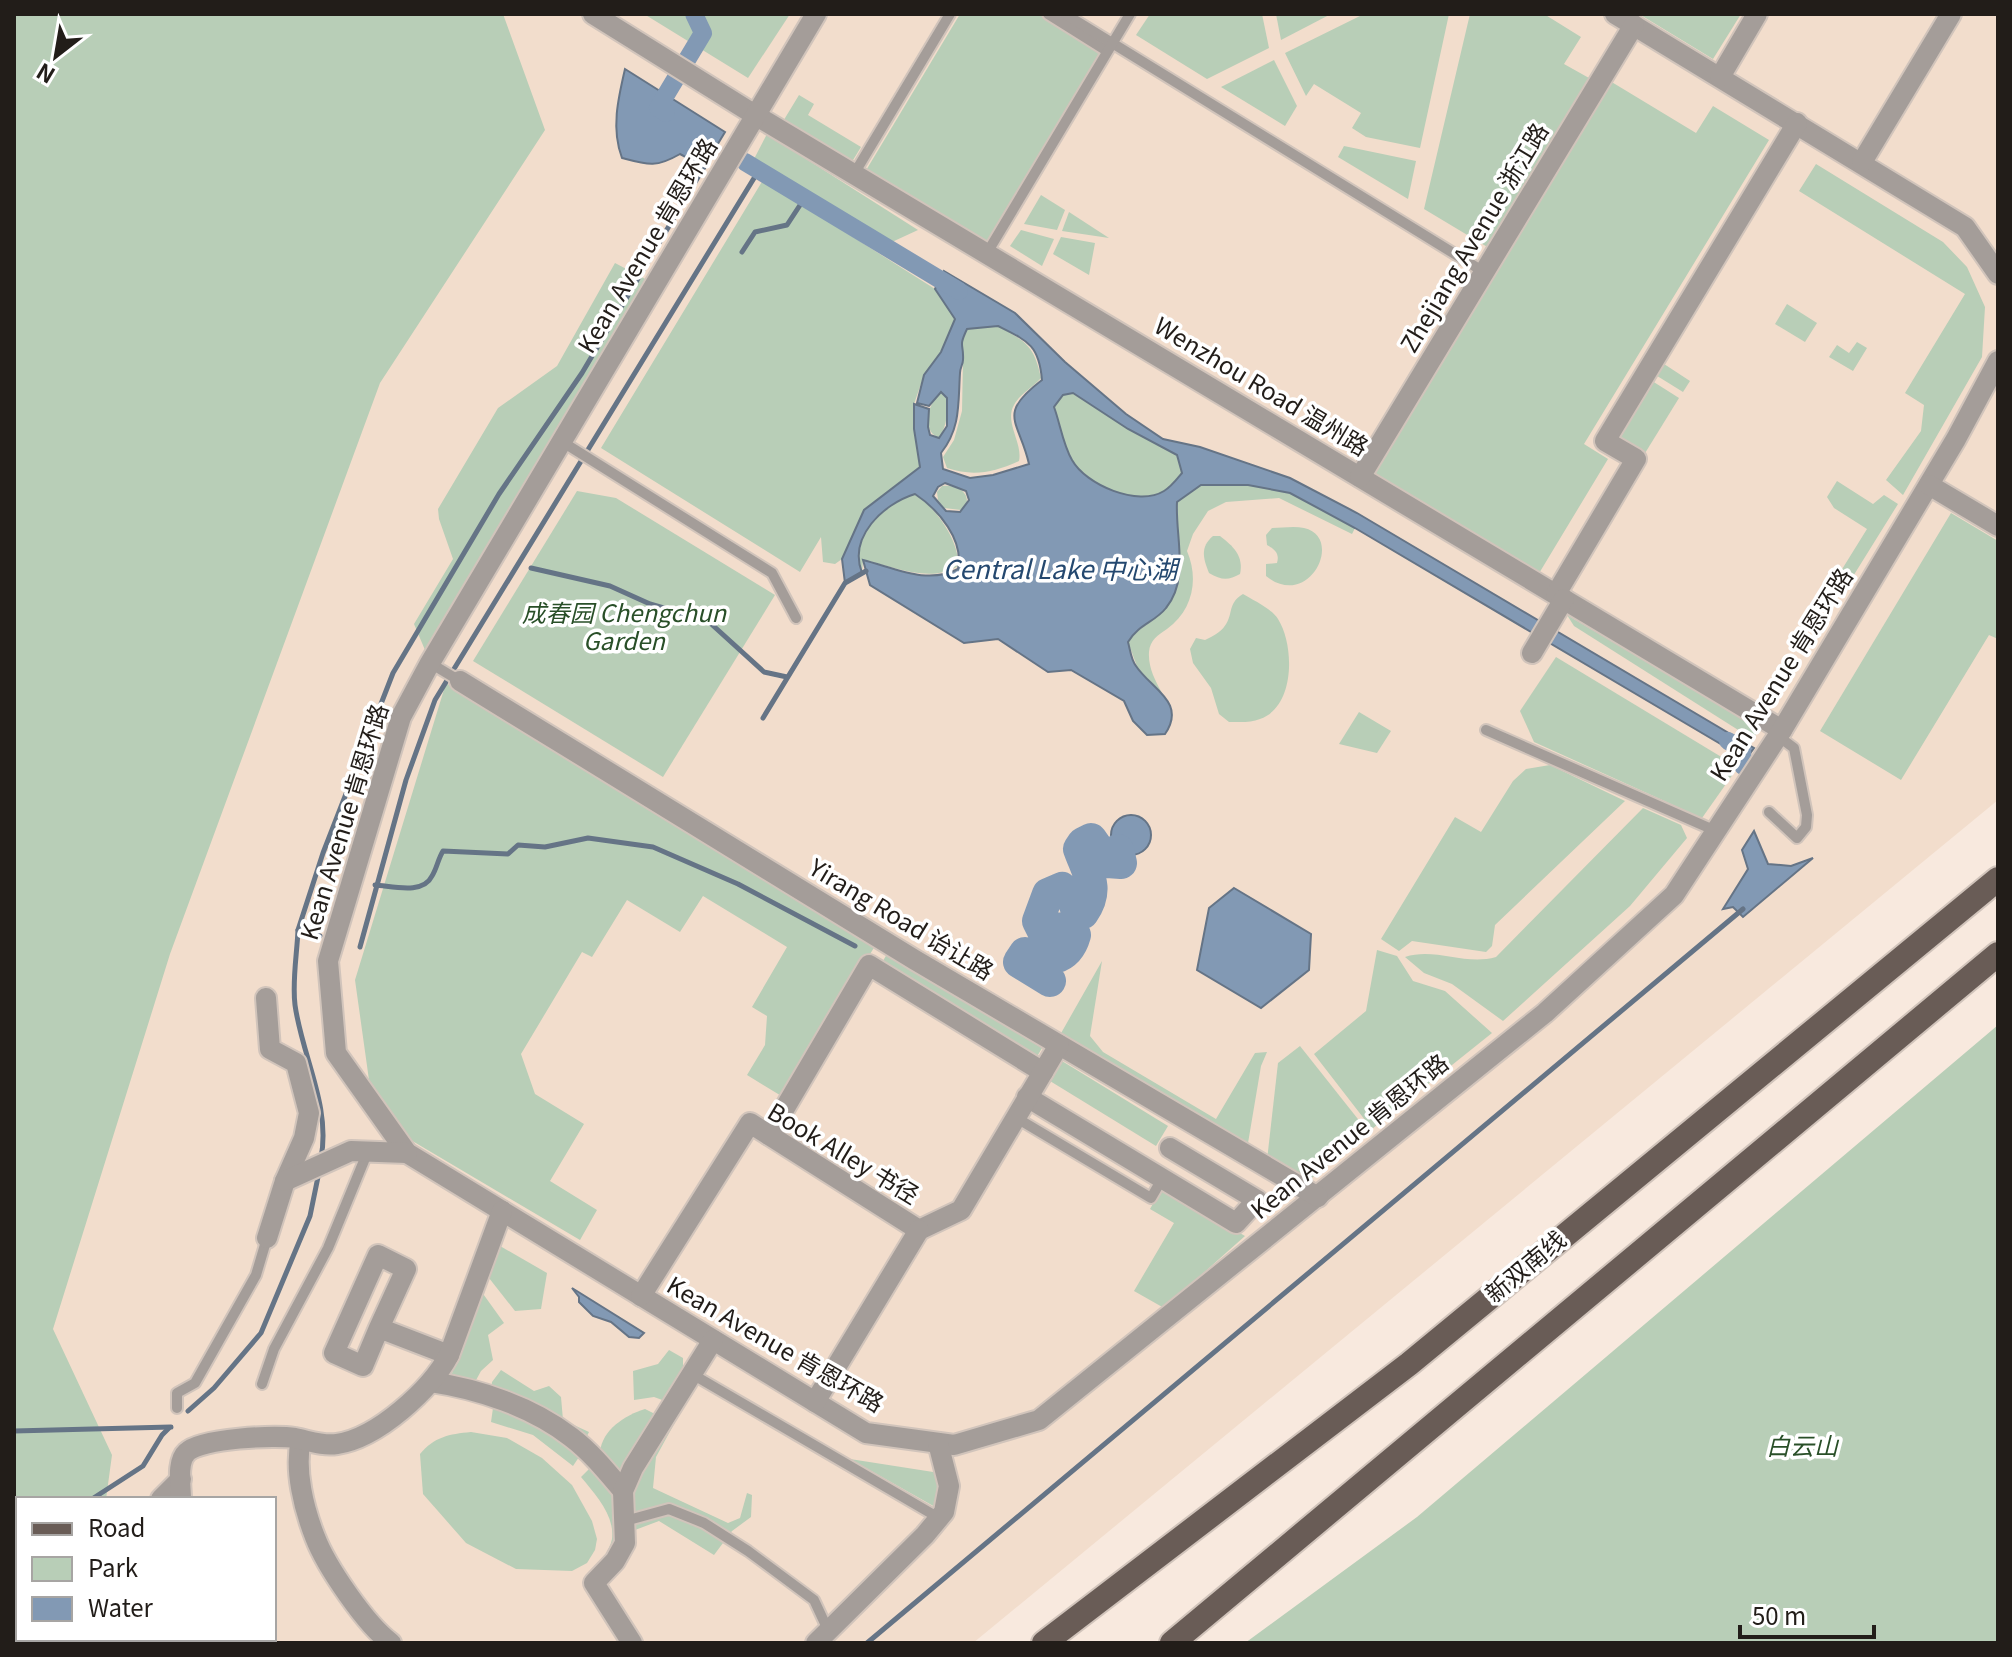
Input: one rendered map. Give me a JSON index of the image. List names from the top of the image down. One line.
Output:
{"streets":{"main road":["新双南线"],"street":["Zhejiang Avenue 浙江路","Kean Avenue 肯恩环路","Wenzhou Road 温州路","Yirang Road 诒让路","Book Alley 书径"]},"crossings":[["Zhejiang Avenue 浙江路","Wenzhou Road 温州路"],["Kean Avenue 肯恩环路","Wenzhou Road 温州路"],["Kean Avenue 肯恩环路","Yirang Road 诒让路"],["Kean Avenue 肯恩环路","Book Alley 书径"],["Yirang Road 诒让路","Book Alley 书径"]],"water":["Central Lake 中心湖"],"parks":["成春园 Chengchun Garden","白云山"],"legend":["Road","Park","Water"],"scale_bar":"50 m","north":"bottom left"}
